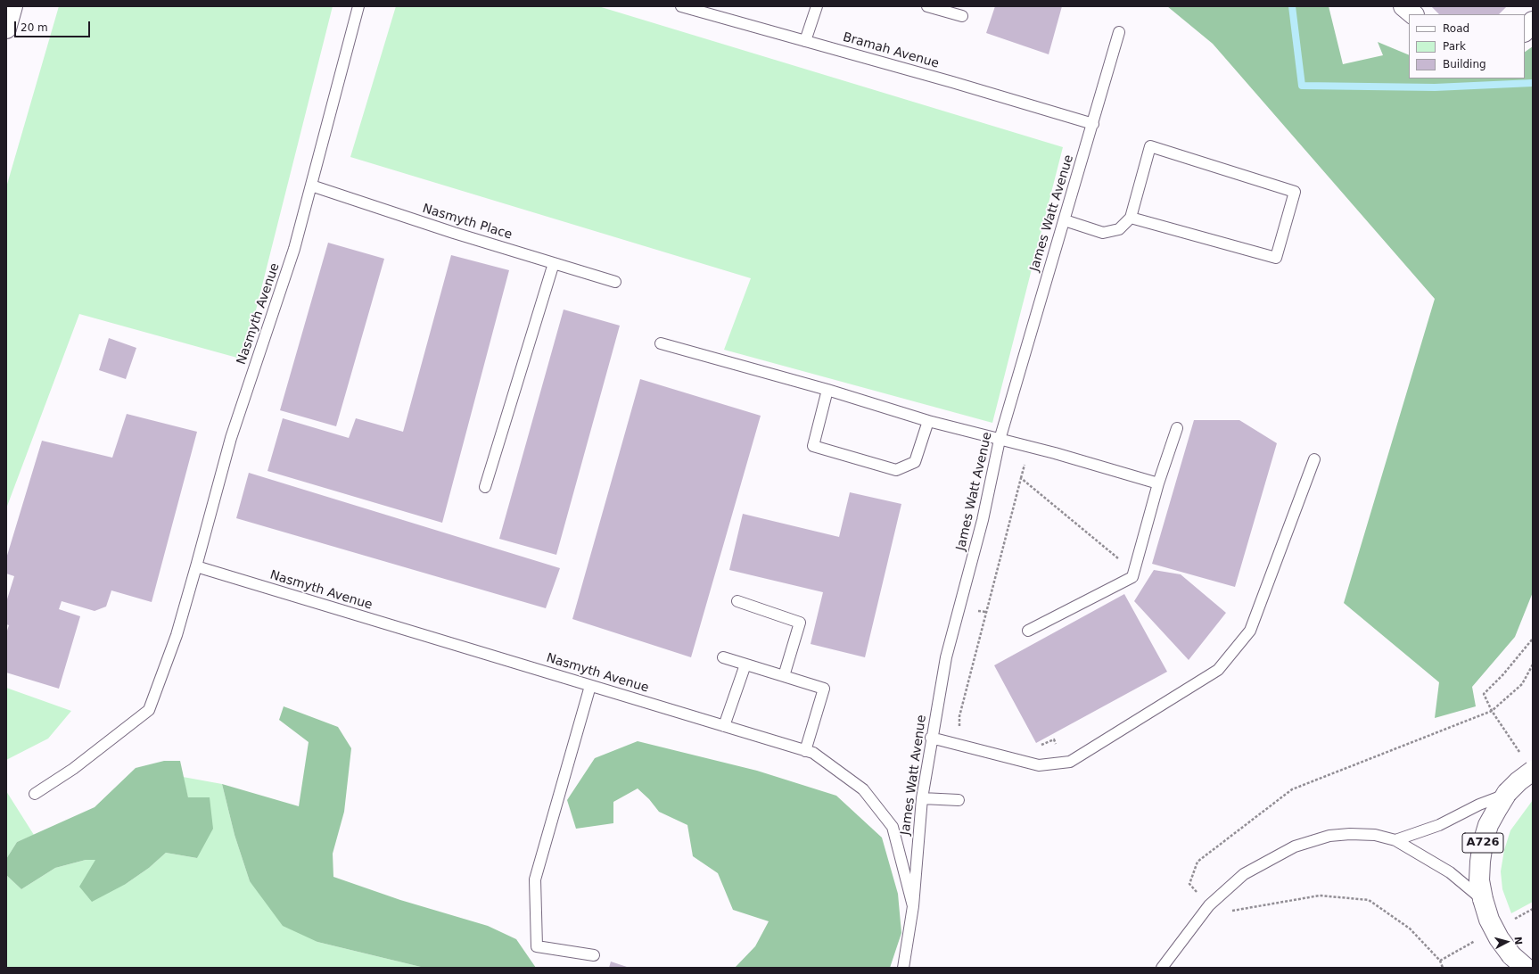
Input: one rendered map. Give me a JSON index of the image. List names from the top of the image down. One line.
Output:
{"streets":{"main road":["A726"],"lane":["Bramah Avenue","James Watt Avenue","Nasmyth Place","Nasmyth Avenue"]},"crossings":[["Bramah Avenue","James Watt Avenue"],["James Watt Avenue","Nasmyth Avenue"],["Nasmyth Place","Nasmyth Avenue"]],"legend":["Road","Park","Building"],"scale_bar":"20 m","north":"right"}
